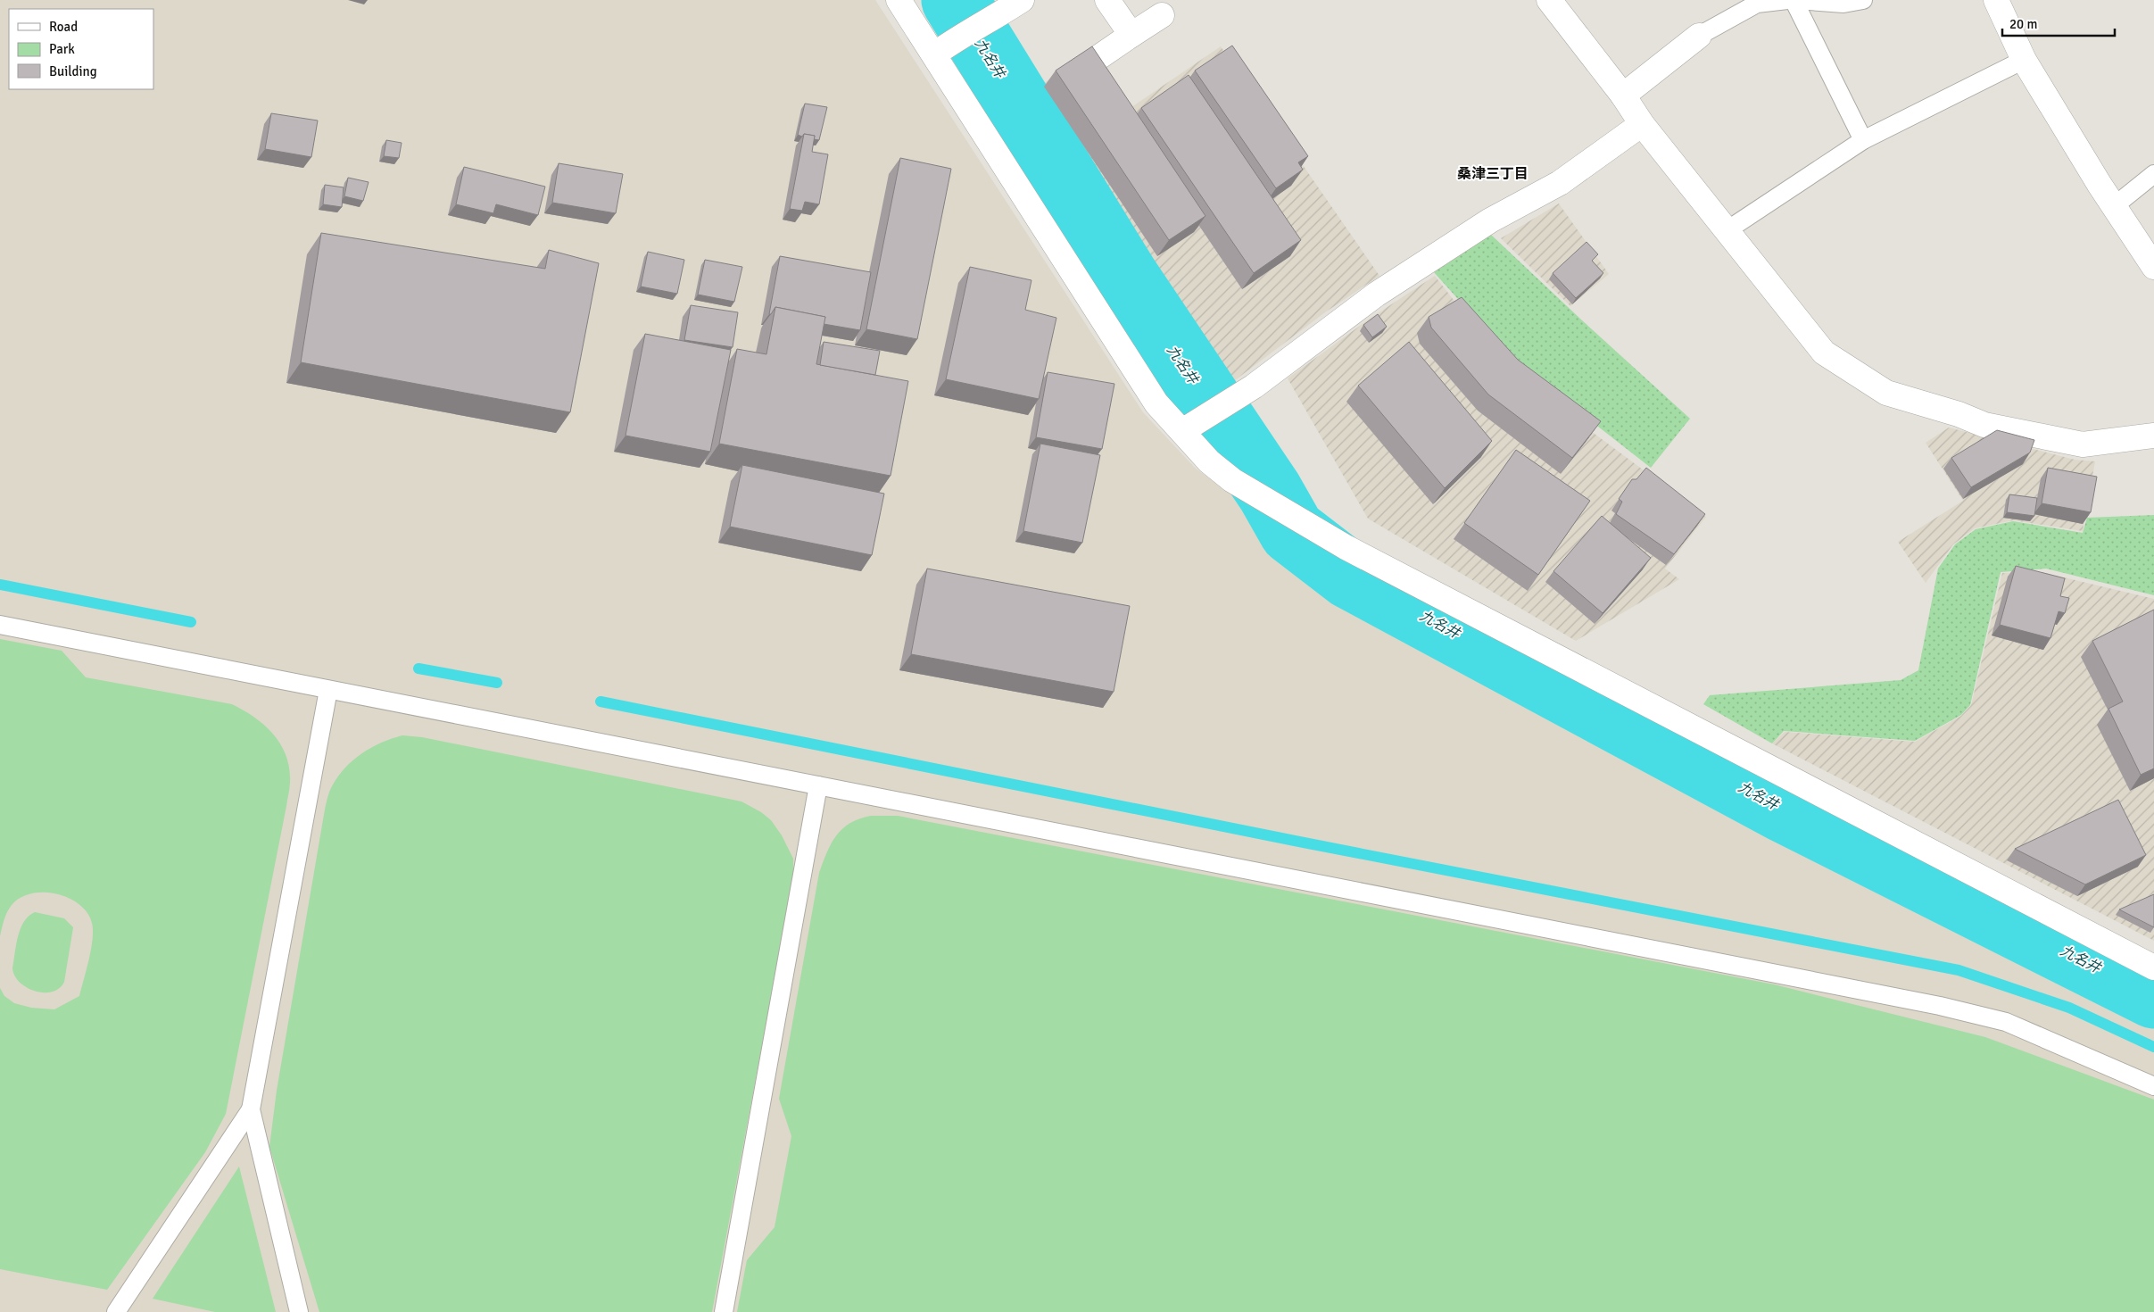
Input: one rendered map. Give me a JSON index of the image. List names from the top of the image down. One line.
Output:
{"districts":["桑津三丁目"],"water":["九名井"],"legend":["Road","Park","Building"],"scale_bar":"20 m"}
